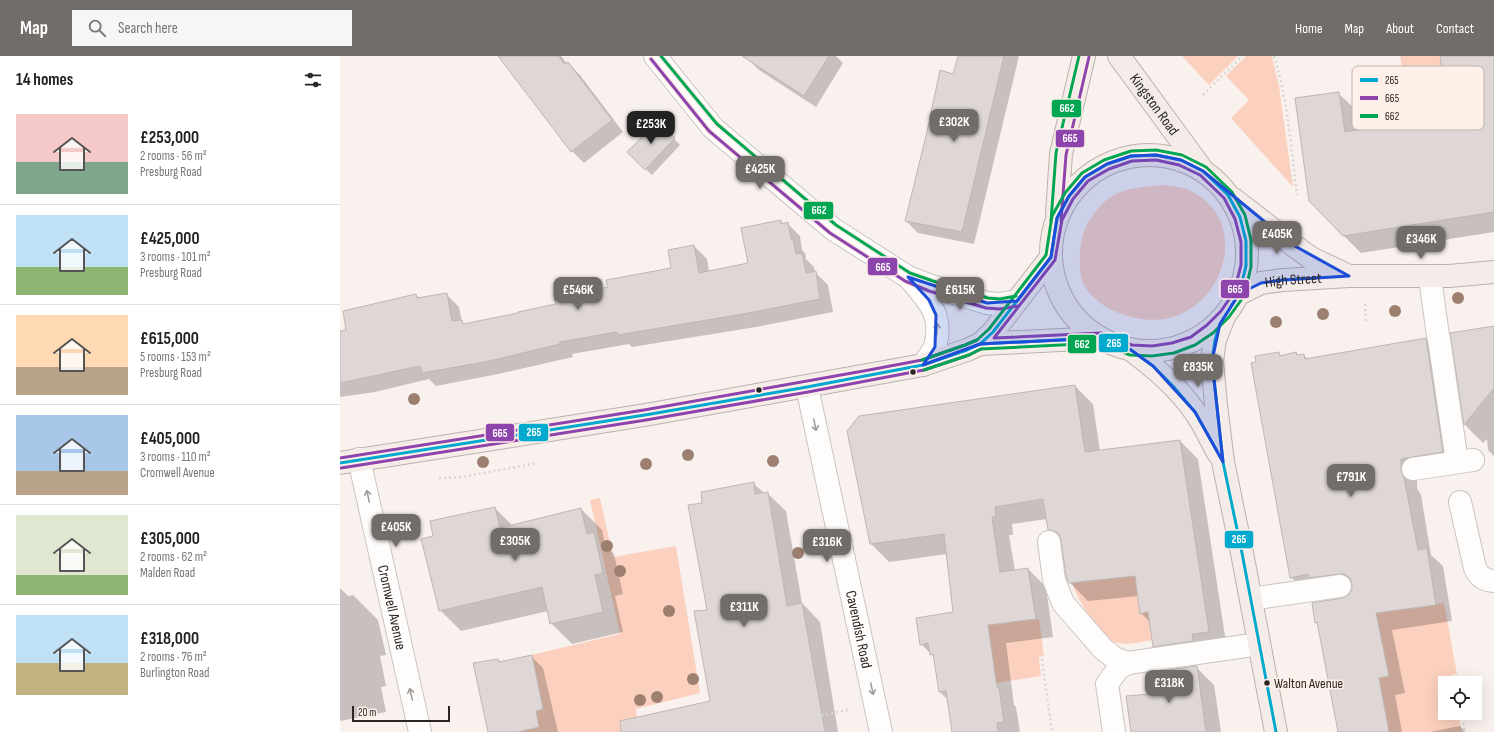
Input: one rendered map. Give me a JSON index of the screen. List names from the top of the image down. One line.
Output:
{"streets":{"main road":["Kingston Road","High Street"],"street":["Cromwell Avenue","Cavendish Road"]},"one_way":["Cromwell Avenue","Cavendish Road"],"places":["Walton Avenue"],"lines":["transit line 662","transit line 665","transit line 265"],"legend":["265","665","662"],"scale_bar":"20 m","page":{"header":"Map","search":"Search here","nav":["Home","Map","About","Contact"],"heading":"14 homes","list":[{"name":"£253,000","note":"2 rooms · 56 m² · Presburg Road"},{"name":"£425,000","note":"3 rooms · 101 m² · Presburg Road"},{"name":"£615,000","note":"5 rooms · 153 m² · Presburg Road"},{"name":"£405,000","note":"3 rooms · 110 m² · Cromwell Avenue"},{"name":"£305,000","note":"2 rooms · 62 m² · Malden Road"},{"name":"£318,000","note":"2 rooms · 76 m² · Burlington Road"}],"price":["£302K","£253K","£425K","£405K","£346K","£546K","£615K","£835K","£791K","£405K","£305K","£316K","£311K","£318K"],"scale":"20 m"}}
